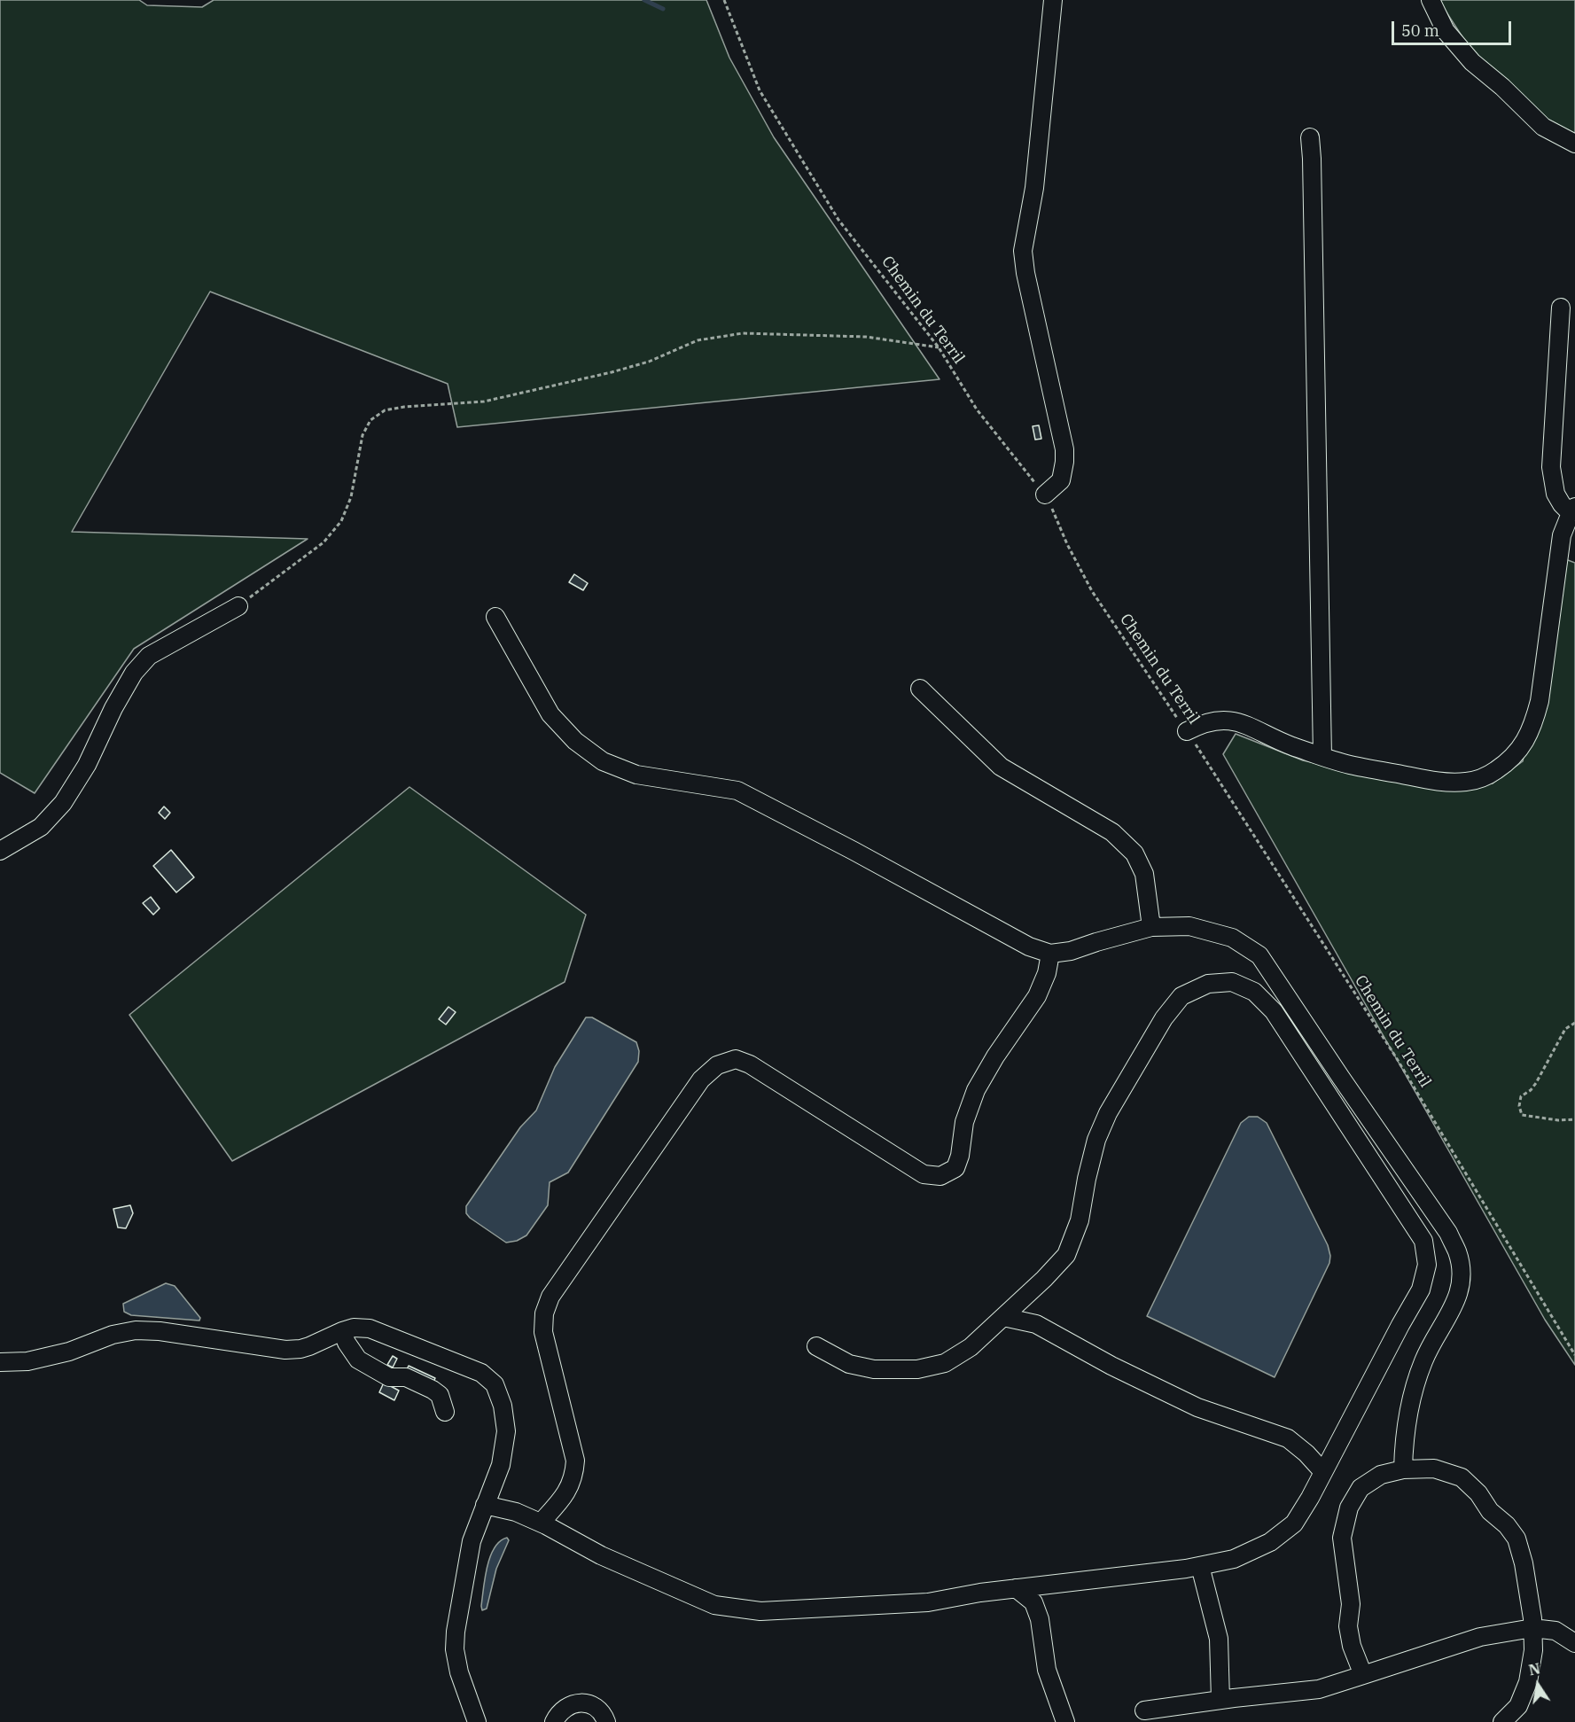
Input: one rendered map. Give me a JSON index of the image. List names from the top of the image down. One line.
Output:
{"streets":{"path":["Chemin du Terril"]},"scale_bar":"50 m","north":"top"}
